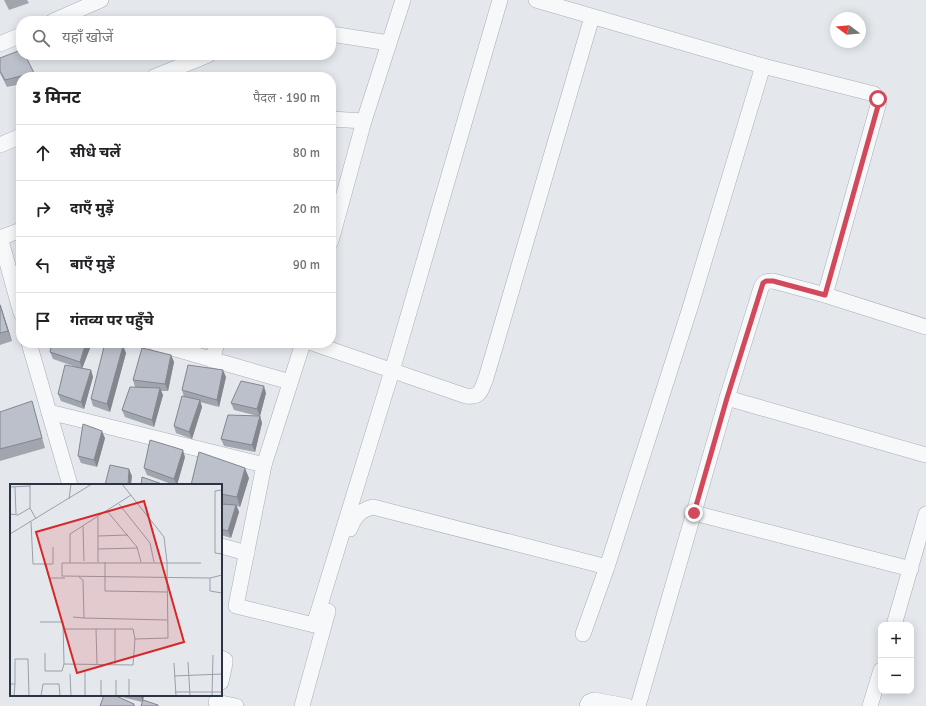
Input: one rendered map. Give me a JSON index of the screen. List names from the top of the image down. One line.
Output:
{"north":"left","page":{"search":"यहाँ खोजें","heading":["3 मिनट","पैदल · 190 m"],"list":[["सीधे चलें","80 m"],["दाएँ मुड़ें","20 m"],["बाएँ मुड़ें","90 m"],"गंतव्य पर पहुँचे"],"map_buttons":["+","−"]}}
